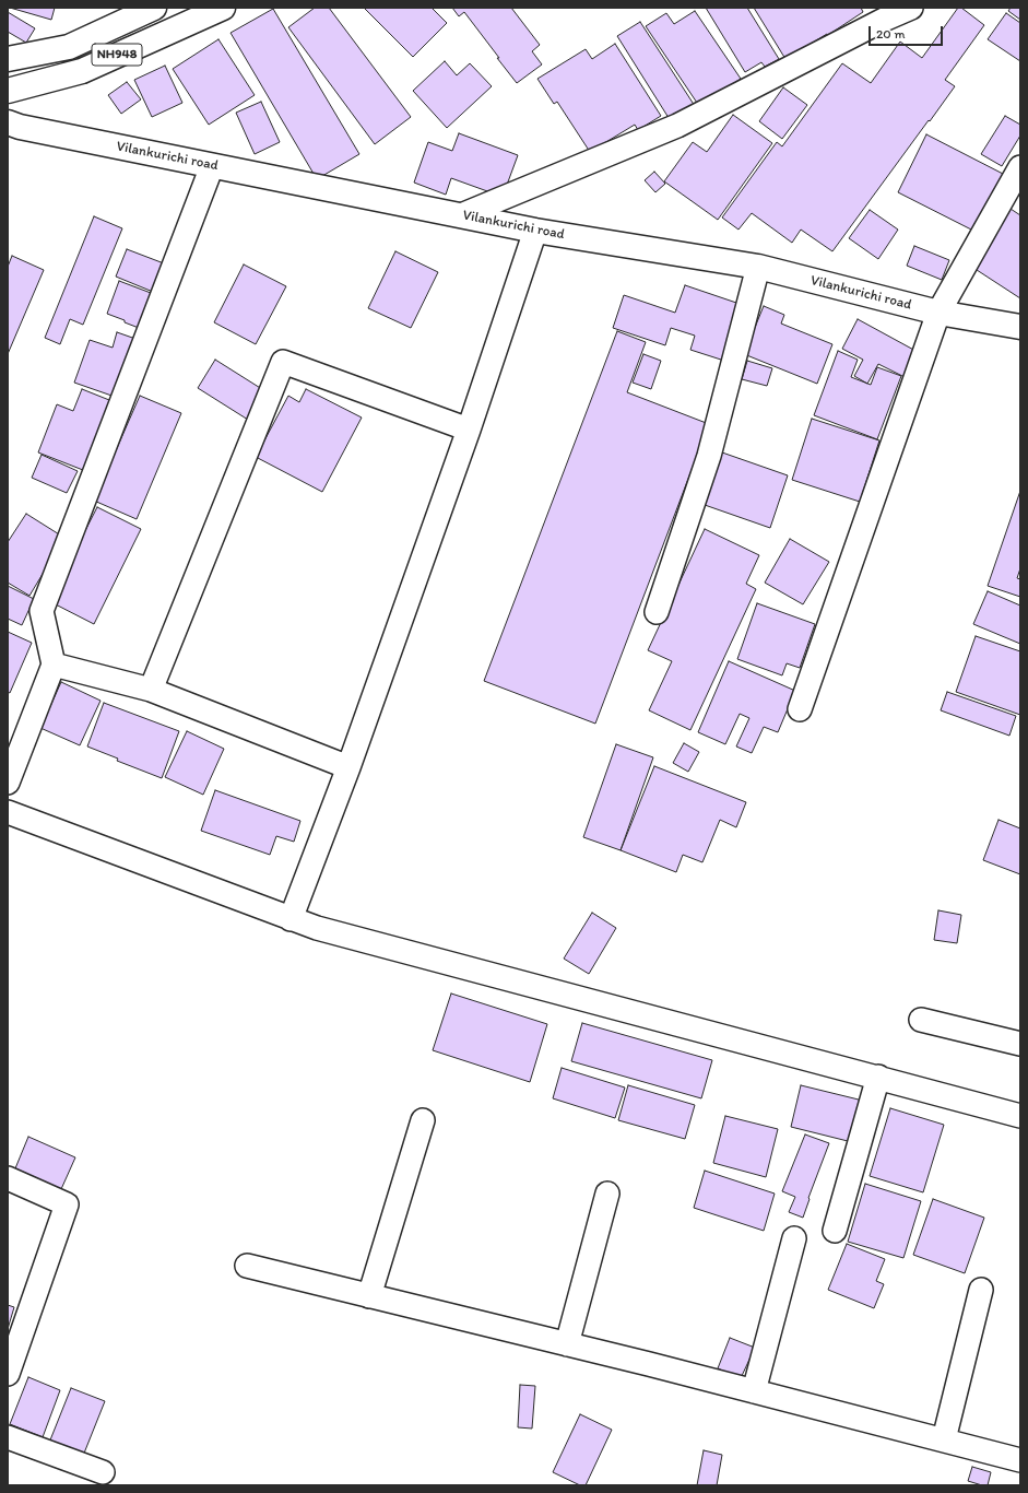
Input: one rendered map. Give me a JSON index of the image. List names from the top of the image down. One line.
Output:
{"streets":{"main road":["NH948","Vilankurichi road"]},"scale_bar":"20 m"}
